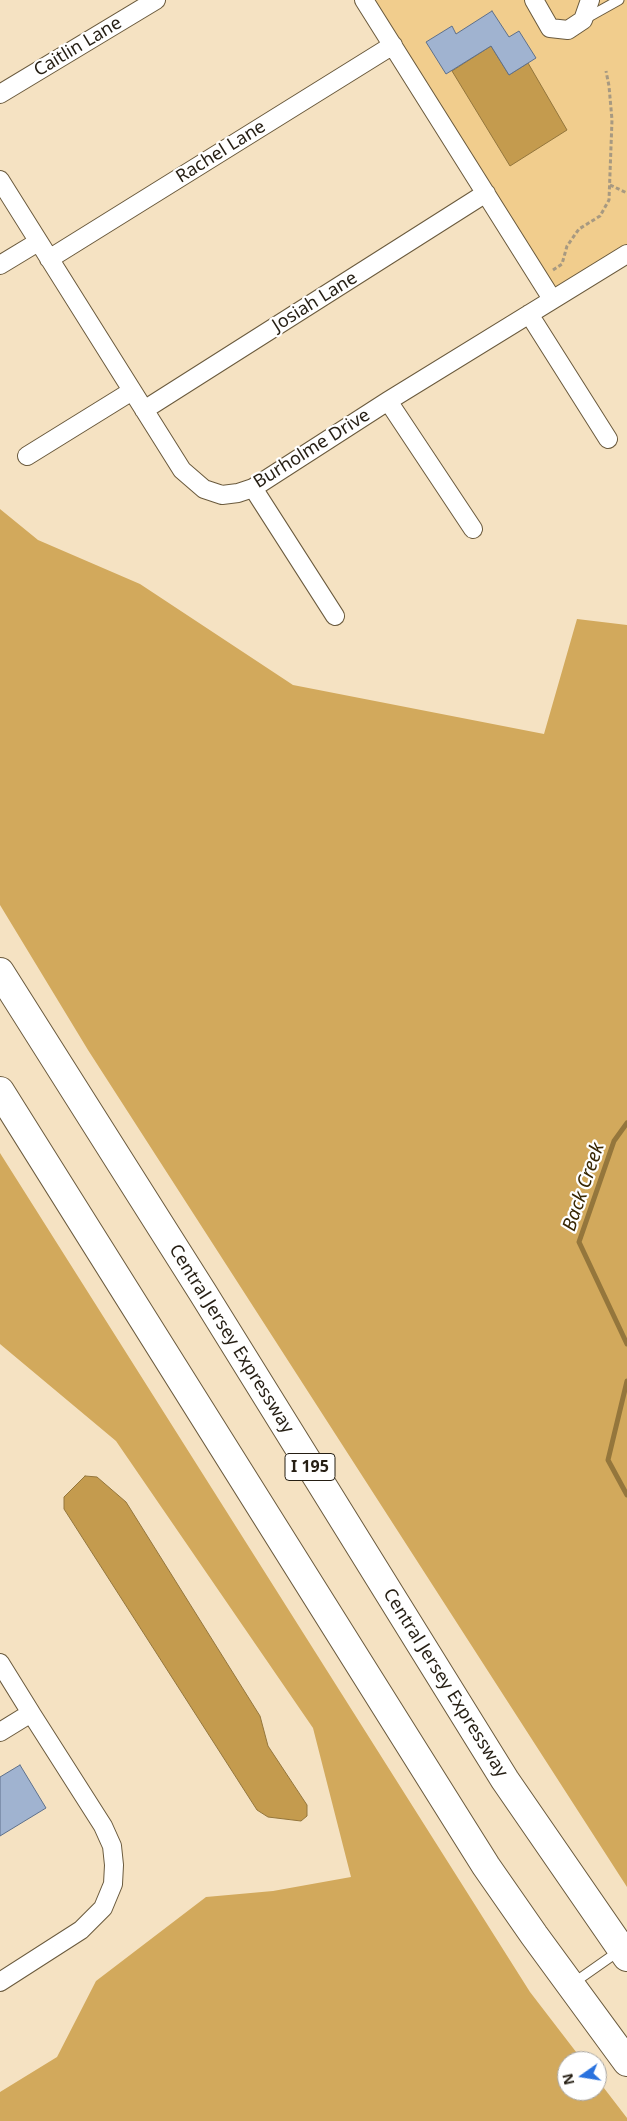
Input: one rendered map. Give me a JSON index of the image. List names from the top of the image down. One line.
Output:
{"streets":{"highway":["Central Jersey Expressway","I 195"],"street":["Caitlin Lane","Rachel Lane","Josiah Lane","Burholme Drive"]},"crossings":[["Rachel Lane","Burholme Drive"],["Josiah Lane","Burholme Drive"]],"water":["Back Creek"],"north":"left"}
